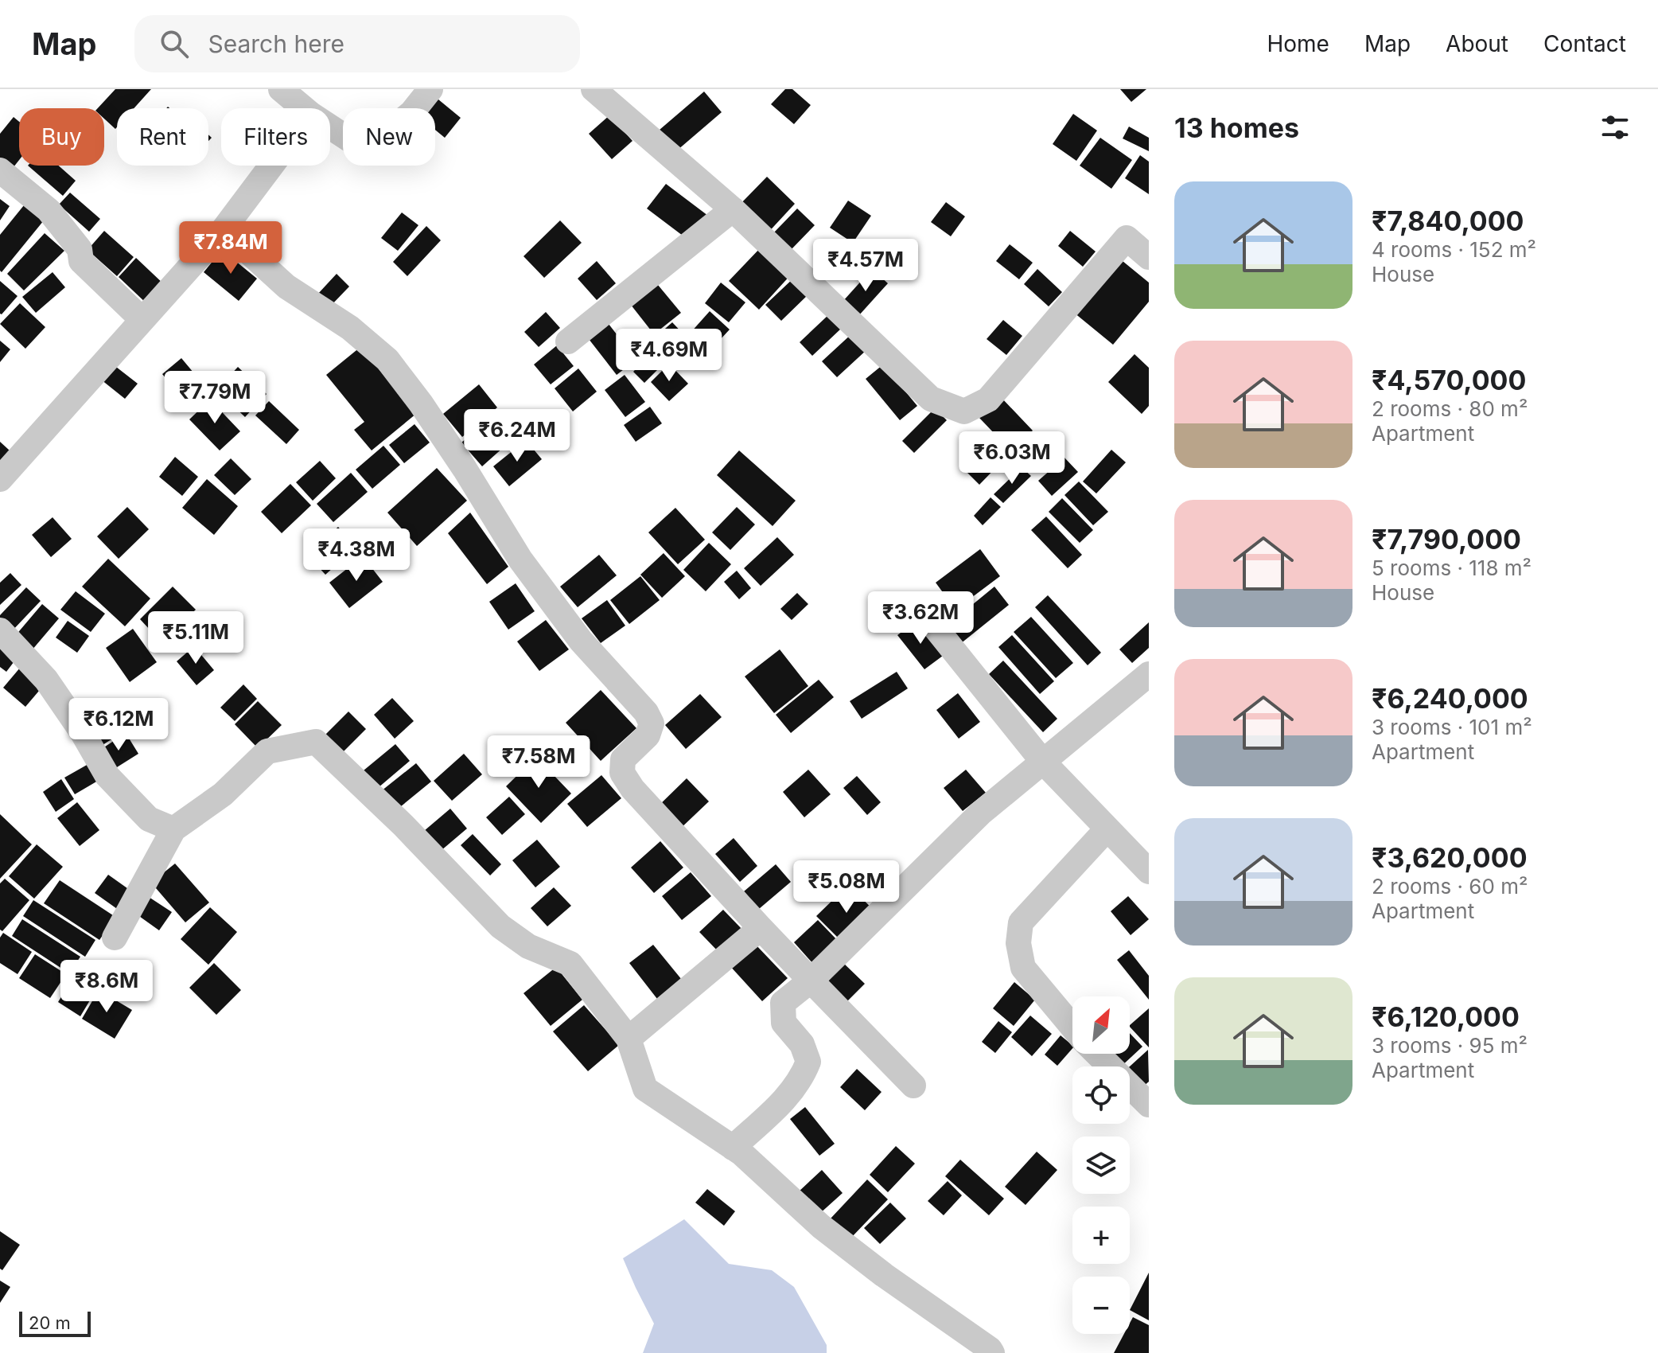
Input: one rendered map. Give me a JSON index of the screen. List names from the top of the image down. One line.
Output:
{"scale_bar":"20 m","north":"top right","page":{"header":"Map","search":"Search here","nav":["Home","Map","About","Contact"],"heading":"13 homes","chip":["Buy","Rent","Filters","New"],"list":[{"name":"₹7,840,000","note":"4 rooms · 152 m² · House"},{"name":"₹4,570,000","note":"2 rooms · 80 m² · Apartment"},{"name":"₹7,790,000","note":"5 rooms · 118 m² · House"},{"name":"₹6,240,000","note":"3 rooms · 101 m² · Apartment"},{"name":"₹3,620,000","note":"2 rooms · 60 m² · Apartment"},{"name":"₹6,120,000","note":"3 rooms · 95 m² · Apartment"}],"price":["₹7.84M","₹4.57M","₹4.69M","₹7.79M","₹6.24M","₹6.03M","₹4.38M","₹3.62M","₹5.11M","₹6.12M","₹7.58M","₹5.08M","₹8.6M"],"map_buttons":["+","−"],"scale":"20 m"}}
